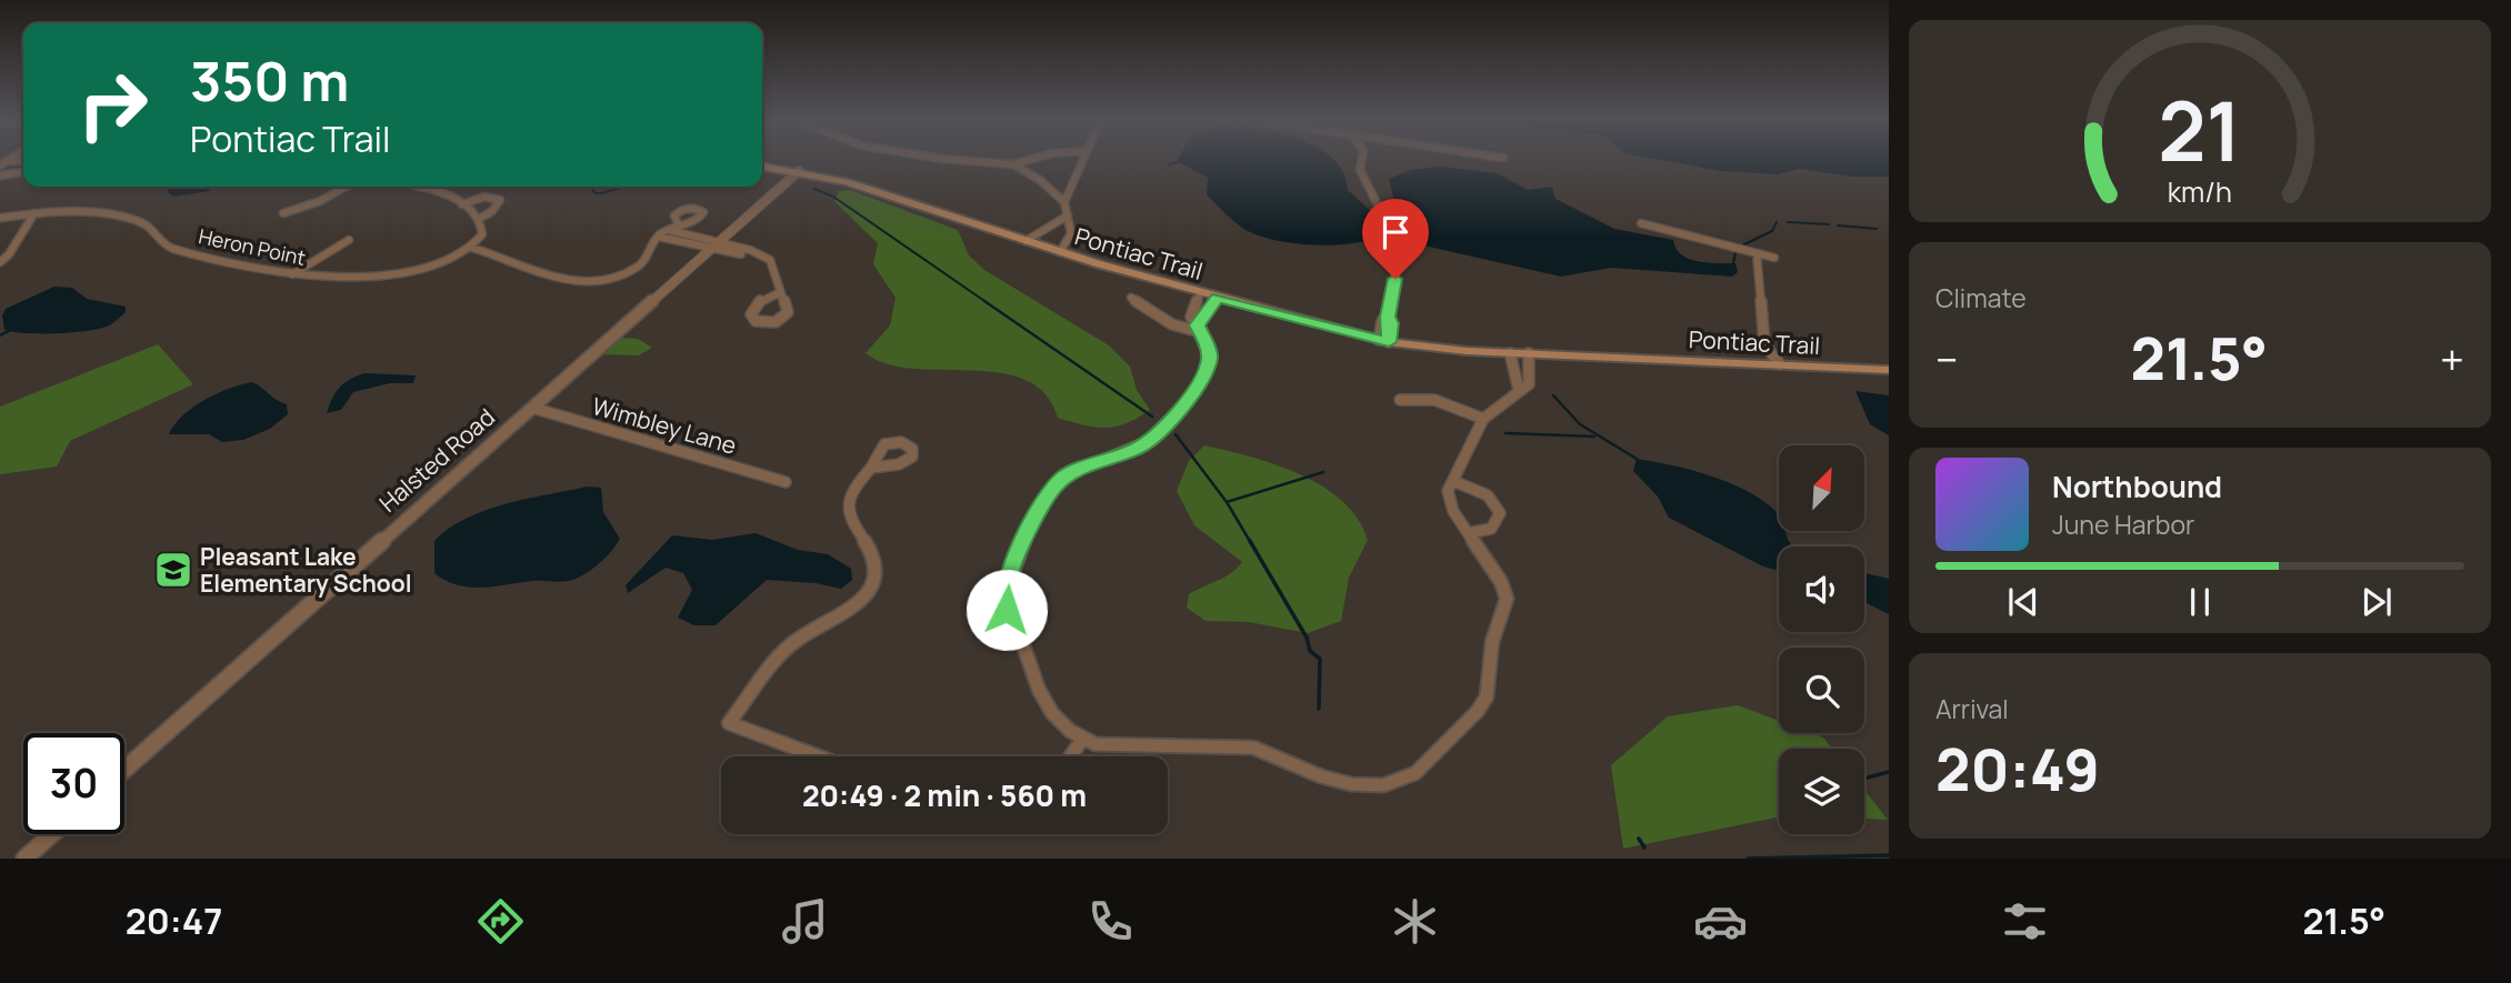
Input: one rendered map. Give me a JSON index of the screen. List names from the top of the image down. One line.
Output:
{"streets":{"main road":["Pontiac Trail"],"street":["Heron Point","Wimbley Lane","Halsted Road"]},"crossings":[["Pontiac Trail","Halsted Road"],["Wimbley Lane","Halsted Road"]],"places":{"school or university":["Pleasant Lake Elementary School"]},"north":"top right","page":{"turn":["350 m","Pontiac Trail"],"tile":["Climate",["Arrival","20:49"]],"heat":["−","21.5°","+"],"song":["Northbound","June Harbor"],"limit":"30","trip":"20:49 · 2 min · 560 m","tabs":["20:47","21.5°"],"gauge":["21","km/h"]}}
